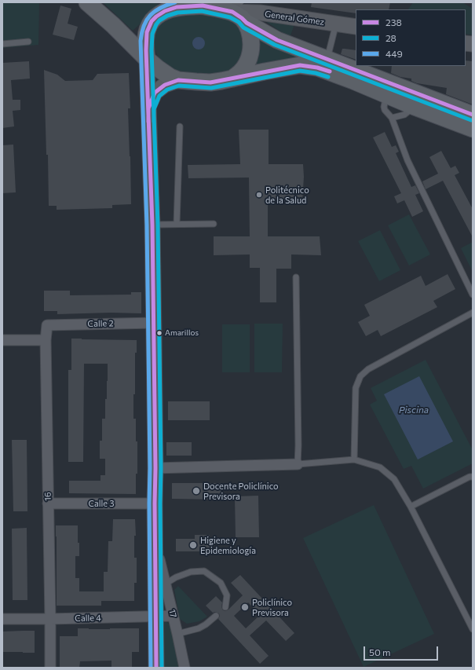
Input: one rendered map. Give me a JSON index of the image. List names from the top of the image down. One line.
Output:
{"streets":{"main road":["General Gómez"],"street":["Calle 2","16","Calle 3","17","Calle 4"]},"crossings":[["Calle 2","16"],["16","Calle 3"],["16","Calle 4"],["17","Calle 4"]],"water":["Piscina"],"places":["Politécnico de la Salud","Amarillos","Docente Policlínico Previsora","Higiene y Epidemiología","Policlínico Previsora"],"lines":["transit line 449","transit line 238","transit line 28"],"legend":["238","28","449"],"scale_bar":"50 m"}
